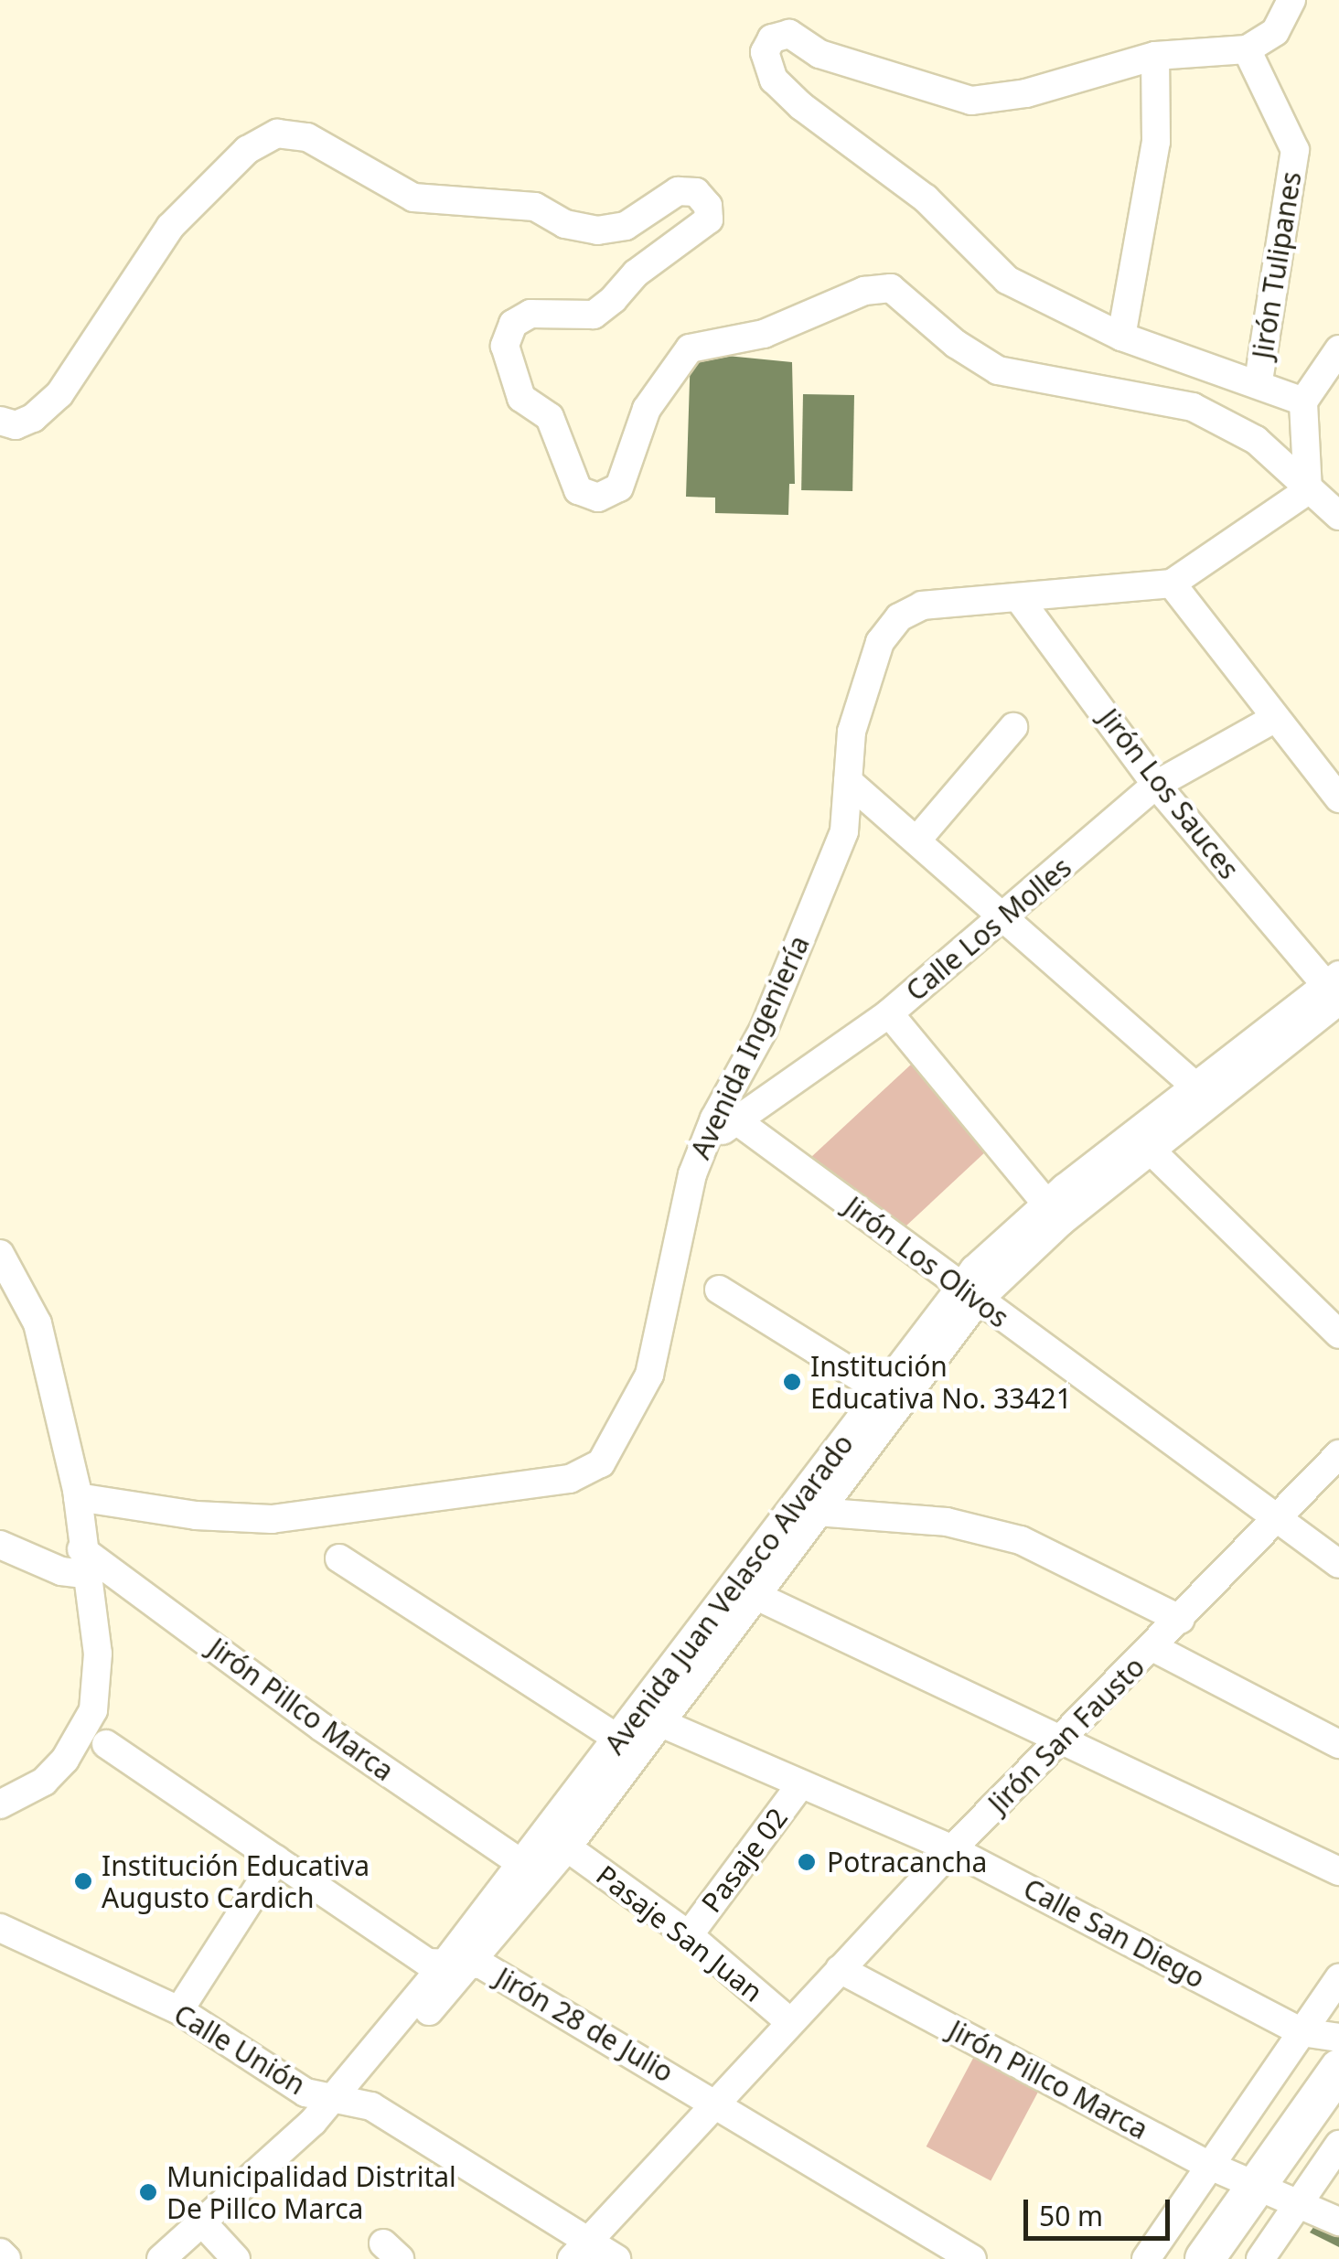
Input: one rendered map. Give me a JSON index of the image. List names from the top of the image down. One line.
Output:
{"streets":{"street":["Jirón Tulipanes","Jirón Los Sauces","Calle Los Molles","Avenida Ingeniería","Jirón Los Olivos","Avenida Juan Velasco Alvarado","Jirón Pillco Marca","Jirón San Fausto","Pasaje 02","Pasaje San Juan","Calle San Diego","Jirón 28 de Julio","Calle Unión"]},"crossings":[["Jirón Los Sauces","Calle Los Molles"],["Jirón Los Sauces","Avenida Ingeniería"],["Jirón Los Sauces","Avenida Juan Velasco Alvarado"],["Calle Los Molles","Avenida Ingeniería"],["Calle Los Molles","Jirón Los Olivos"],["Jirón Los Olivos","Avenida Juan Velasco Alvarado"],["Jirón Los Olivos","Jirón San Fausto"],["Avenida Juan Velasco Alvarado","Jirón Pillco Marca"],["Avenida Juan Velasco Alvarado","Pasaje San Juan"],["Avenida Juan Velasco Alvarado","Calle San Diego"],["Avenida Juan Velasco Alvarado","Jirón 28 de Julio"],["Avenida Juan Velasco Alvarado","Calle Unión"],["Jirón Pillco Marca","Jirón San Fausto"],["Jirón San Fausto","Pasaje San Juan"],["Jirón San Fausto","Calle San Diego"],["Jirón San Fausto","Jirón 28 de Julio"],["Jirón San Fausto","Calle Unión"],["Pasaje 02","Pasaje San Juan"],["Pasaje 02","Calle San Diego"]],"places":["Institución Educativa No. 33421","Potracancha","Institución Educativa Augusto Cardich","Municipalidad Distrital De Pillco Marca"],"scale_bar":"50 m"}
